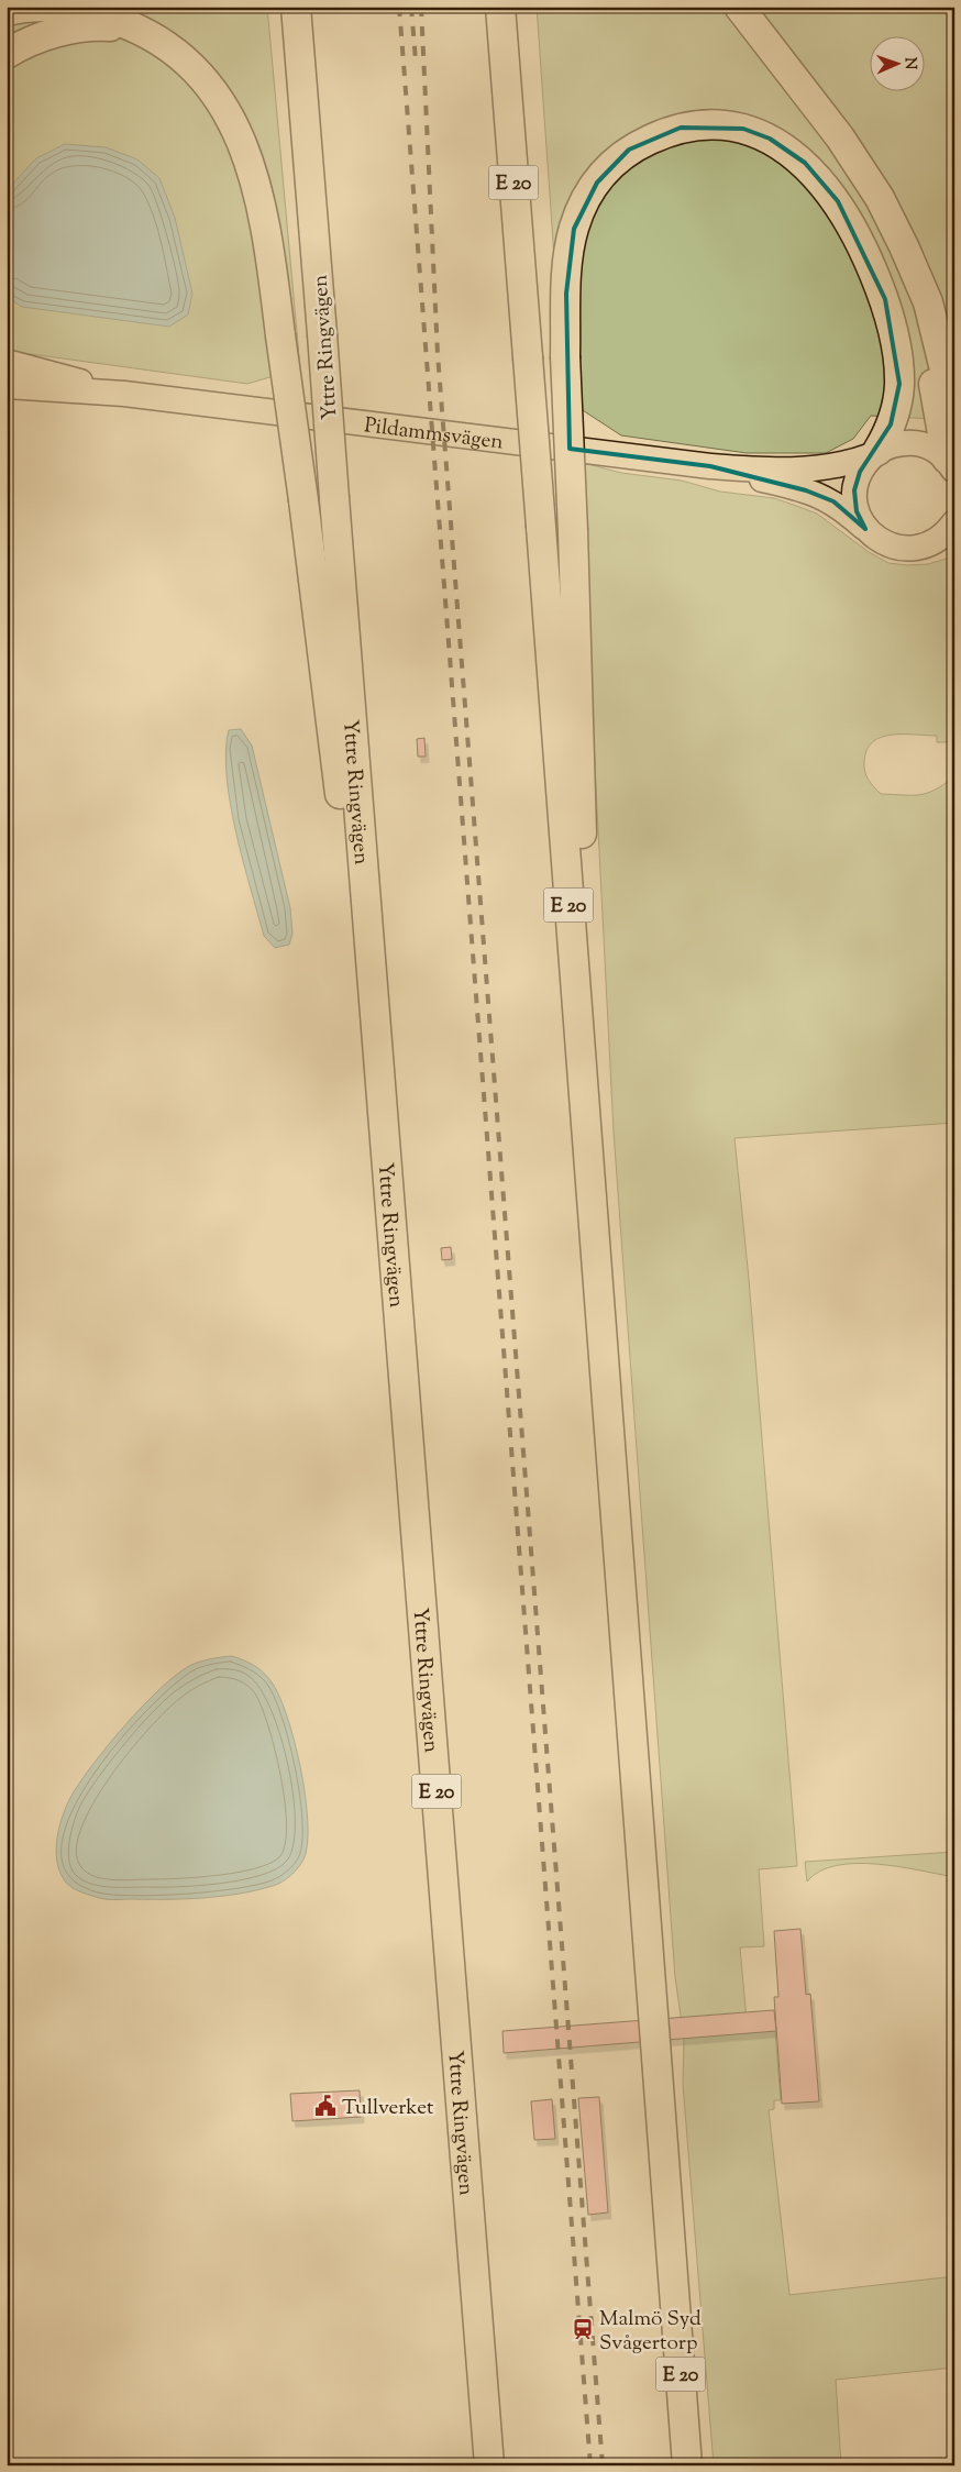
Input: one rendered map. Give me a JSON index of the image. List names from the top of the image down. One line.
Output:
{"streets":{"highway":["E 20","Yttre Ringvägen"],"main road":["Pildammsvägen"]},"places":{"public building":["Tullverket"],"station":["Malmö Syd Svågertorp"]},"north":"right"}
